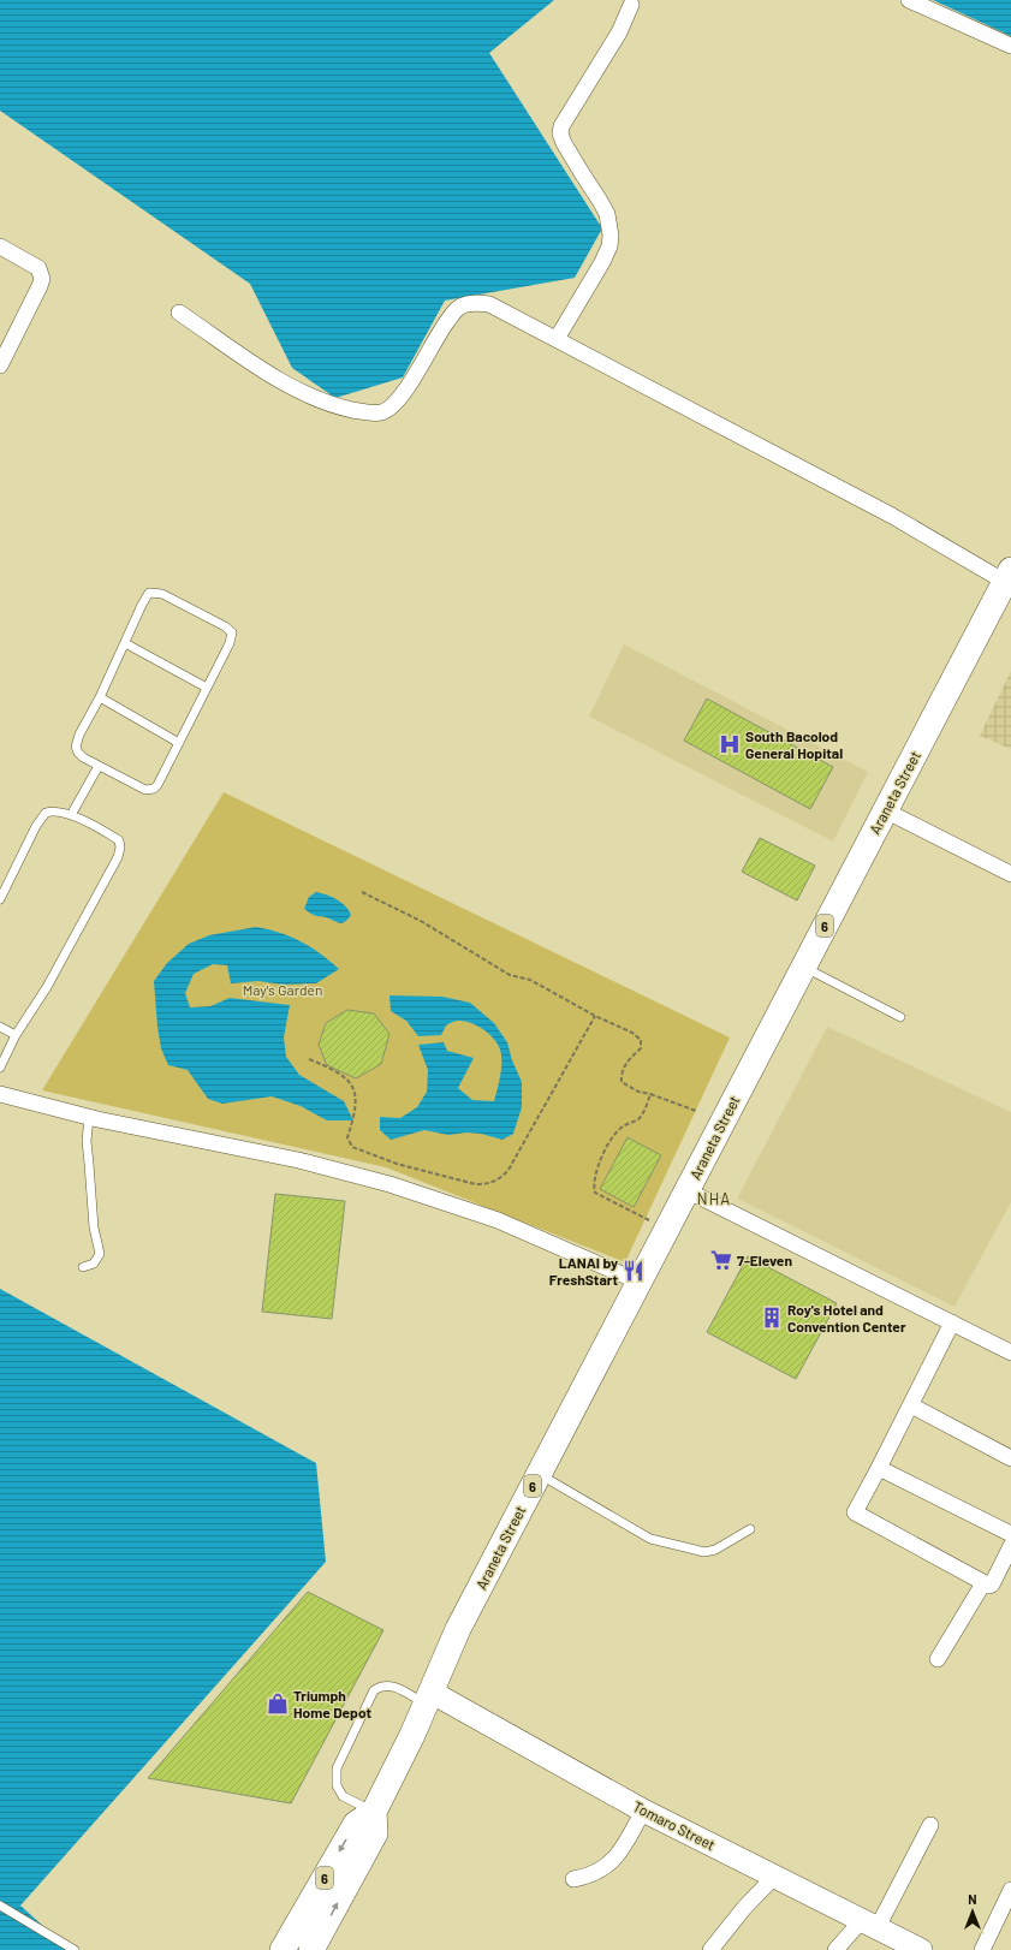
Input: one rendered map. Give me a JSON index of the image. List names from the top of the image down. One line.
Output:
{"streets":{"main road":["Araneta Street","6"],"street":["Tomaro Street"]},"crossings":[["Araneta Street","Tomaro Street"]],"districts":["NHA"],"parks":["May's Garden"],"places":{"hospital":["South Bacolod General Hopital"],"supermarket":["7-Eleven"],"restaurant":["LANAI by FreshStart"],"building":["Roy's Hotel and Convention Center"],"shop":["Triumph Home Depot"]},"north":"top"}
